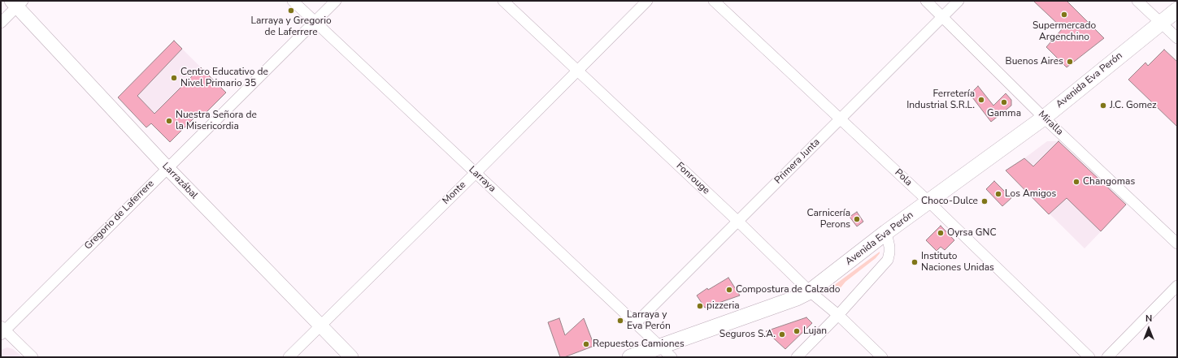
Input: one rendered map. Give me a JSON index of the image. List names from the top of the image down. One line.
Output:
{"streets":{"main road":["Avenida Eva Perón"],"street":["Miralla","Primera Junta","Pola","Fonrouge","Larraya","Larrazábal","Monte","Gregorio de Laferrere"]},"crossings":[["Avenida Eva Perón","Miralla"],["Avenida Eva Perón","Pola"],["Avenida Eva Perón","Fonrouge"],["Avenida Eva Perón","Larraya"],["Miralla","Primera Junta"],["Primera Junta","Pola"],["Primera Junta","Fonrouge"],["Primera Junta","Larraya"],["Fonrouge","Monte"],["Larraya","Monte"],["Larraya","Gregorio de Laferrere"],["Larrazábal","Monte"],["Larrazábal","Gregorio de Laferrere"]],"places":["Larraya y Gregorio de Laferrere","Supermercado Argenchino","Buenos Aires","Centro Educativo de Nivel Primario 35","Ferretería Industrial S.R.L.","Gamma","J.C. Gomez","Nuestra Señora de la Misericordia","Changomas","Los Amigos","Choco-Dulce","Carnicería Perons","Oyrsa GNC","Instituto Naciones Unidas","Compostura de Calzado","pizzeria","Larraya y Eva Perón","Lujan","Seguros S.A.","Repuestos Camiones"],"north":"top"}
